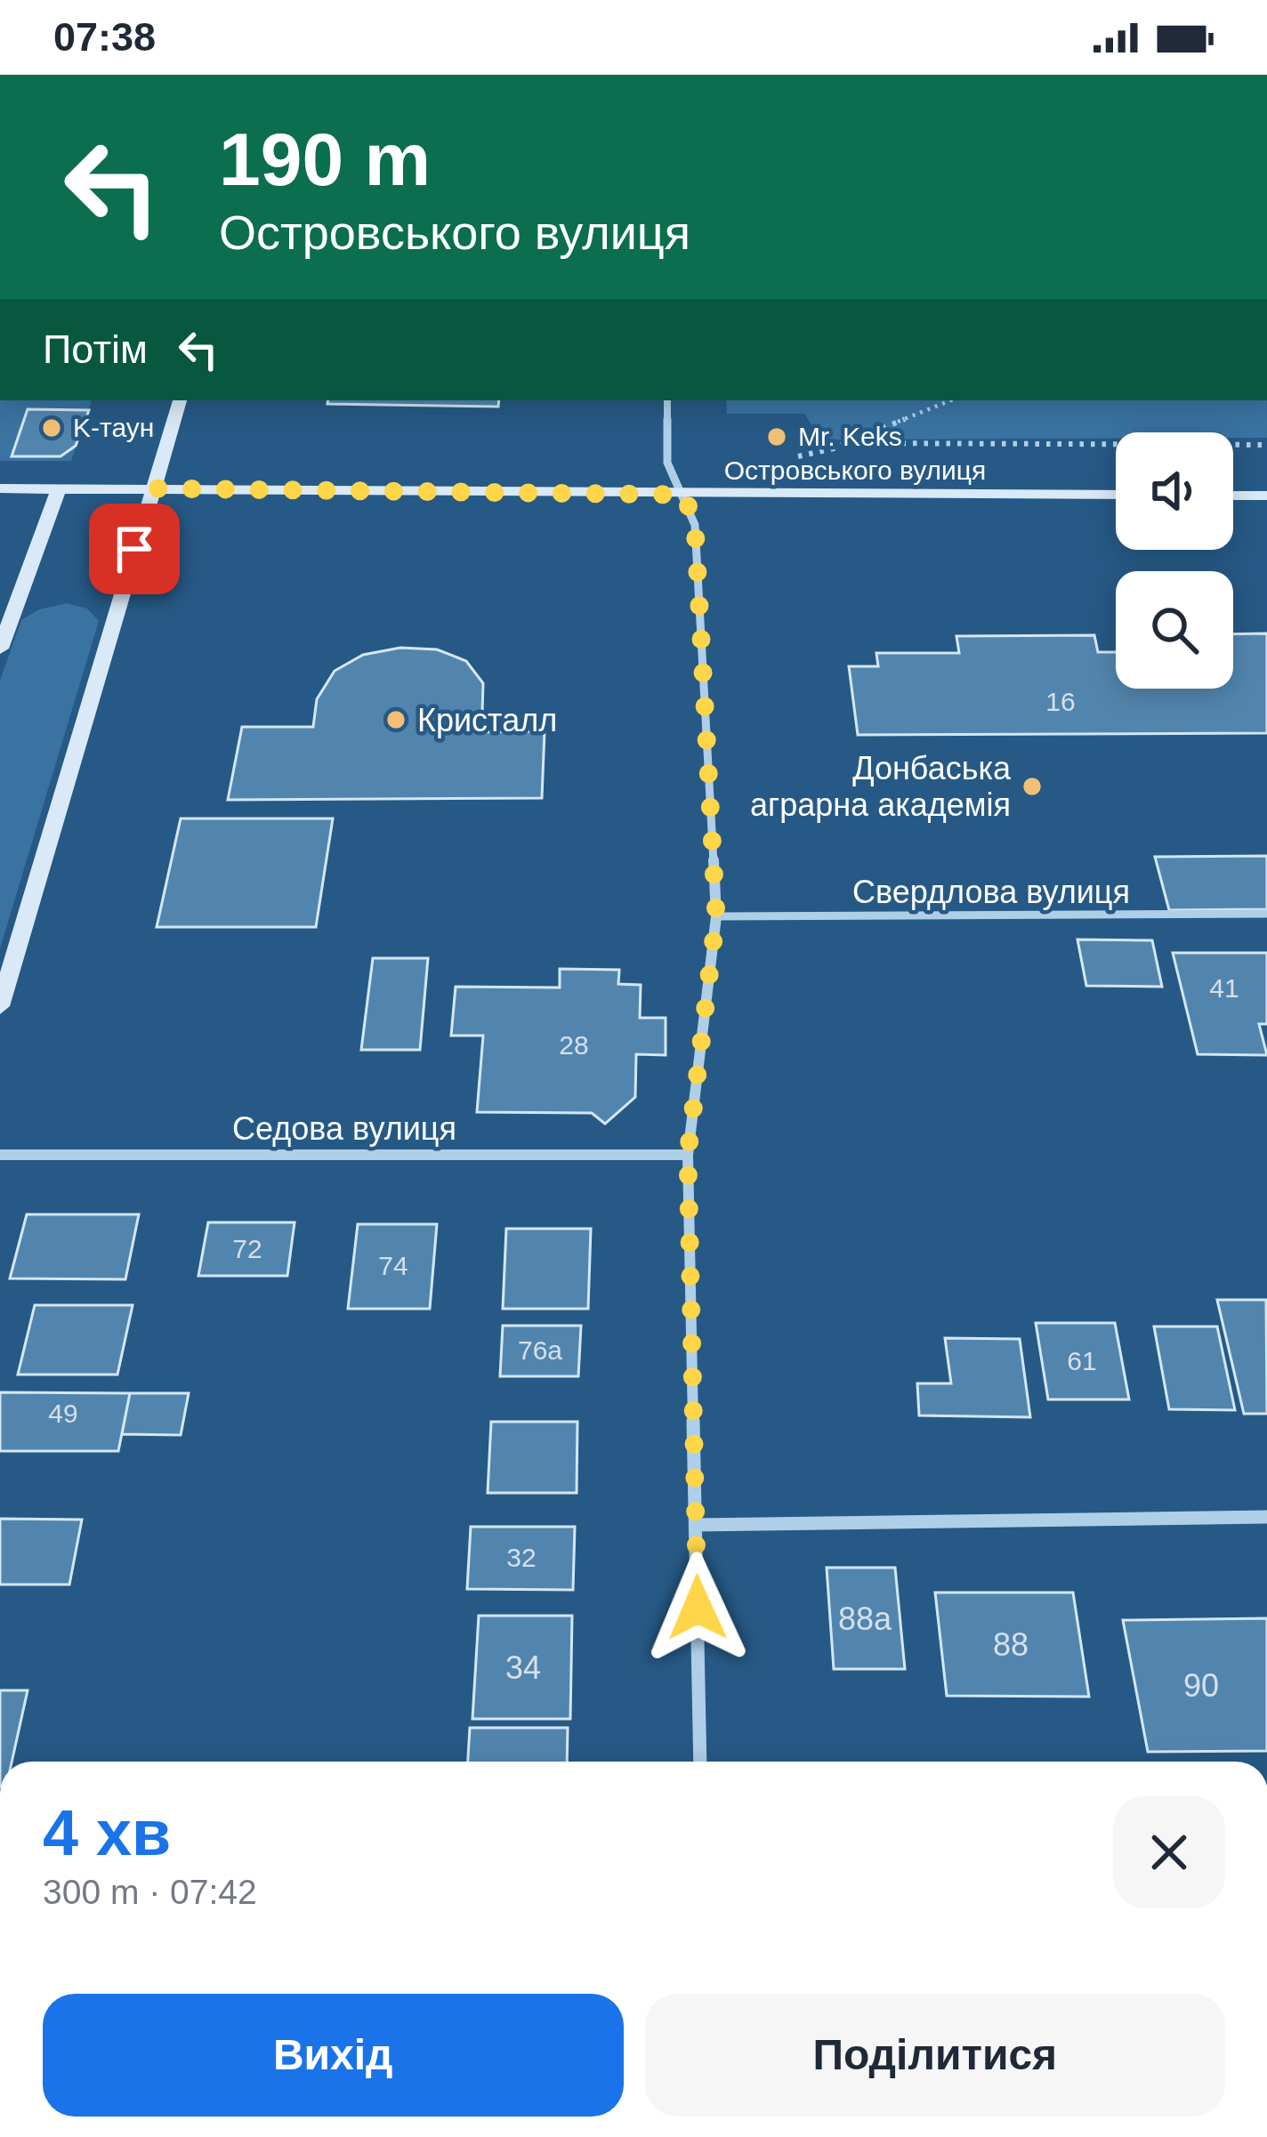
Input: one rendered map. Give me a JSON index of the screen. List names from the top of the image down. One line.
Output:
{"streets":{"street":["Островського вулиця","Седова вулиця"],"lane":["Свердлова вулиця"]},"places":["K-таун","Mr. Keks","Кристалл","Донбаська аграрна академія"],"house_numbers":["16","41","28","72","74","76а","61","49","32","88а","88","34","90"],"page":{"status":"07:38","turn":["190 m","Островського вулиця"],"then":"Потім","heading":["4 хв","300 m · 07:42"],"buttons":["Вихід","Поділитися"]}}
